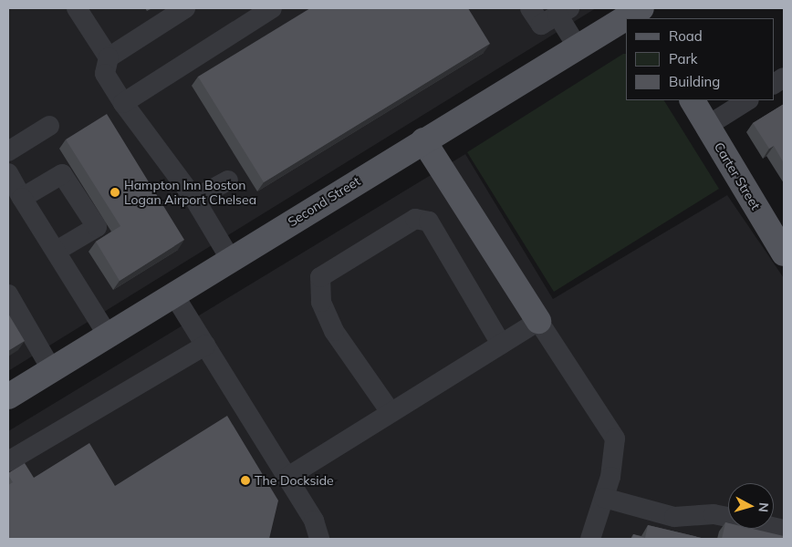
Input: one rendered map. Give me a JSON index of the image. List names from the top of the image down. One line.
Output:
{"streets":{"main road":["Carter Street","Second Street"]},"places":["Hampton Inn Boston Logan Airport Chelsea","The Dockside"],"legend":["Road","Park","Building"],"north":"right"}
